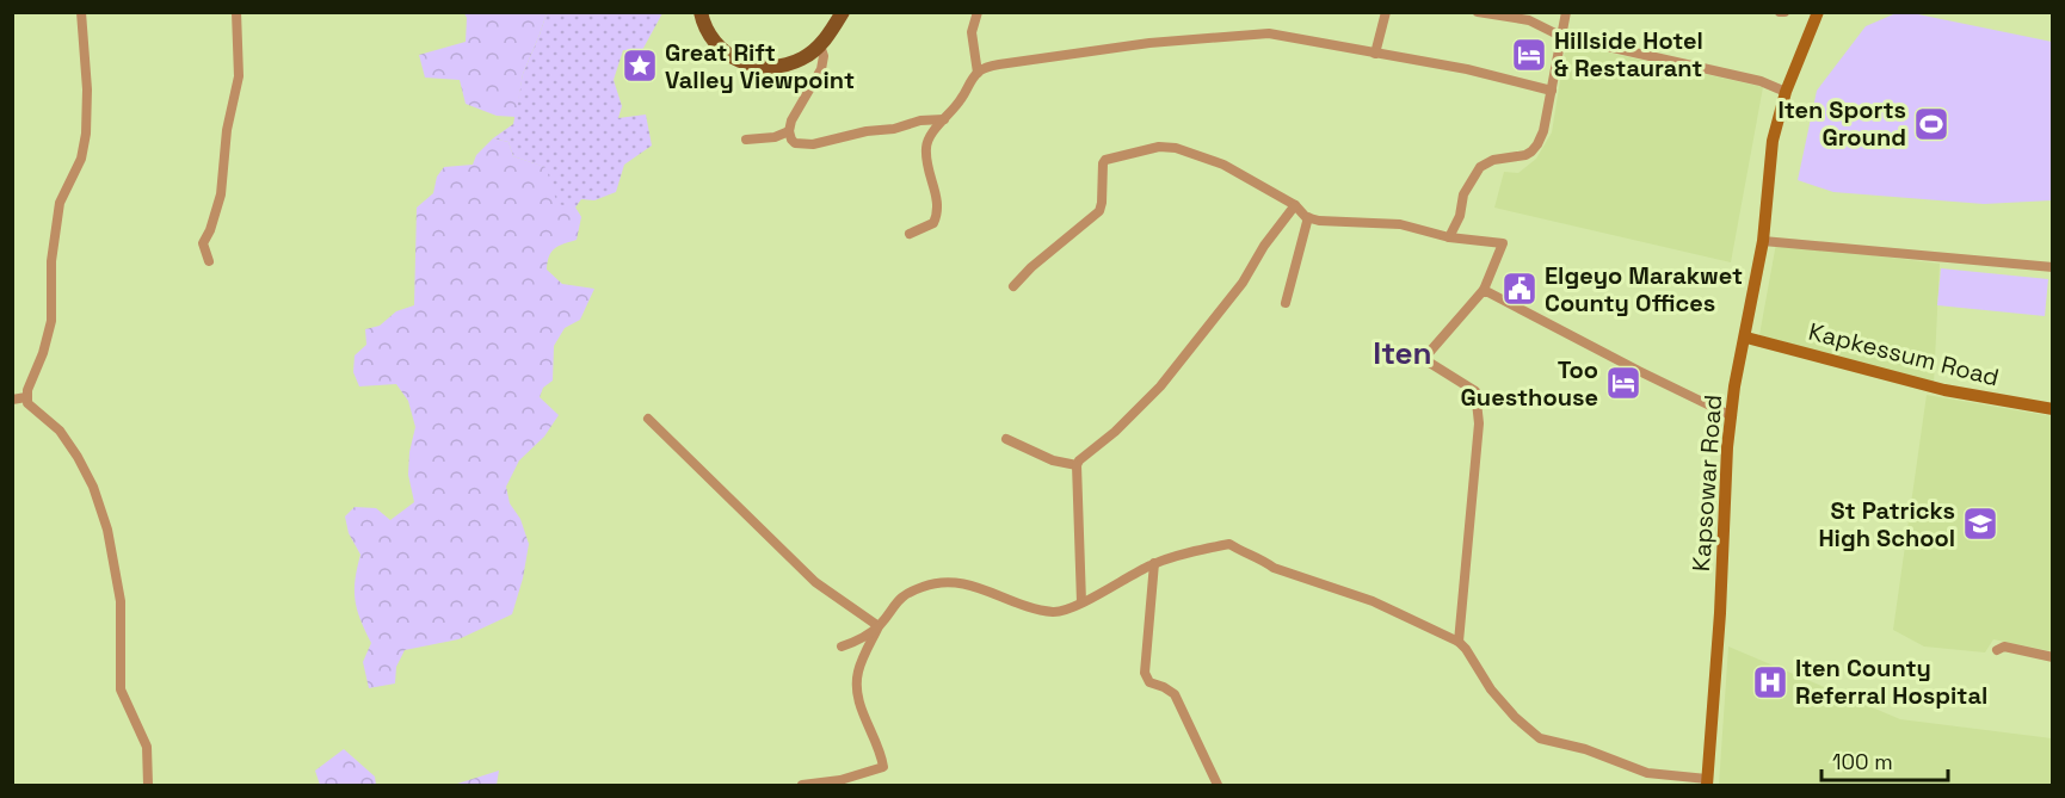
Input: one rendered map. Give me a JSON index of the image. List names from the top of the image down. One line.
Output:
{"streets":{"main road":["Kapkessum Road","Kapsowar Road"]},"crossings":[["Kapkessum Road","Kapsowar Road"]],"districts":["Iten"],"places":{"hotel":["Hillside Hotel & Restaurant","Too Guesthouse"],"place":["Great Rift Valley Viewpoint"],"sports":["Iten Sports Ground"],"public building":["Elgeyo Marakwet County Offices"],"school or university":["St Patricks High School"],"hospital":["Iten County Referral Hospital"]},"scale_bar":"100 m"}
